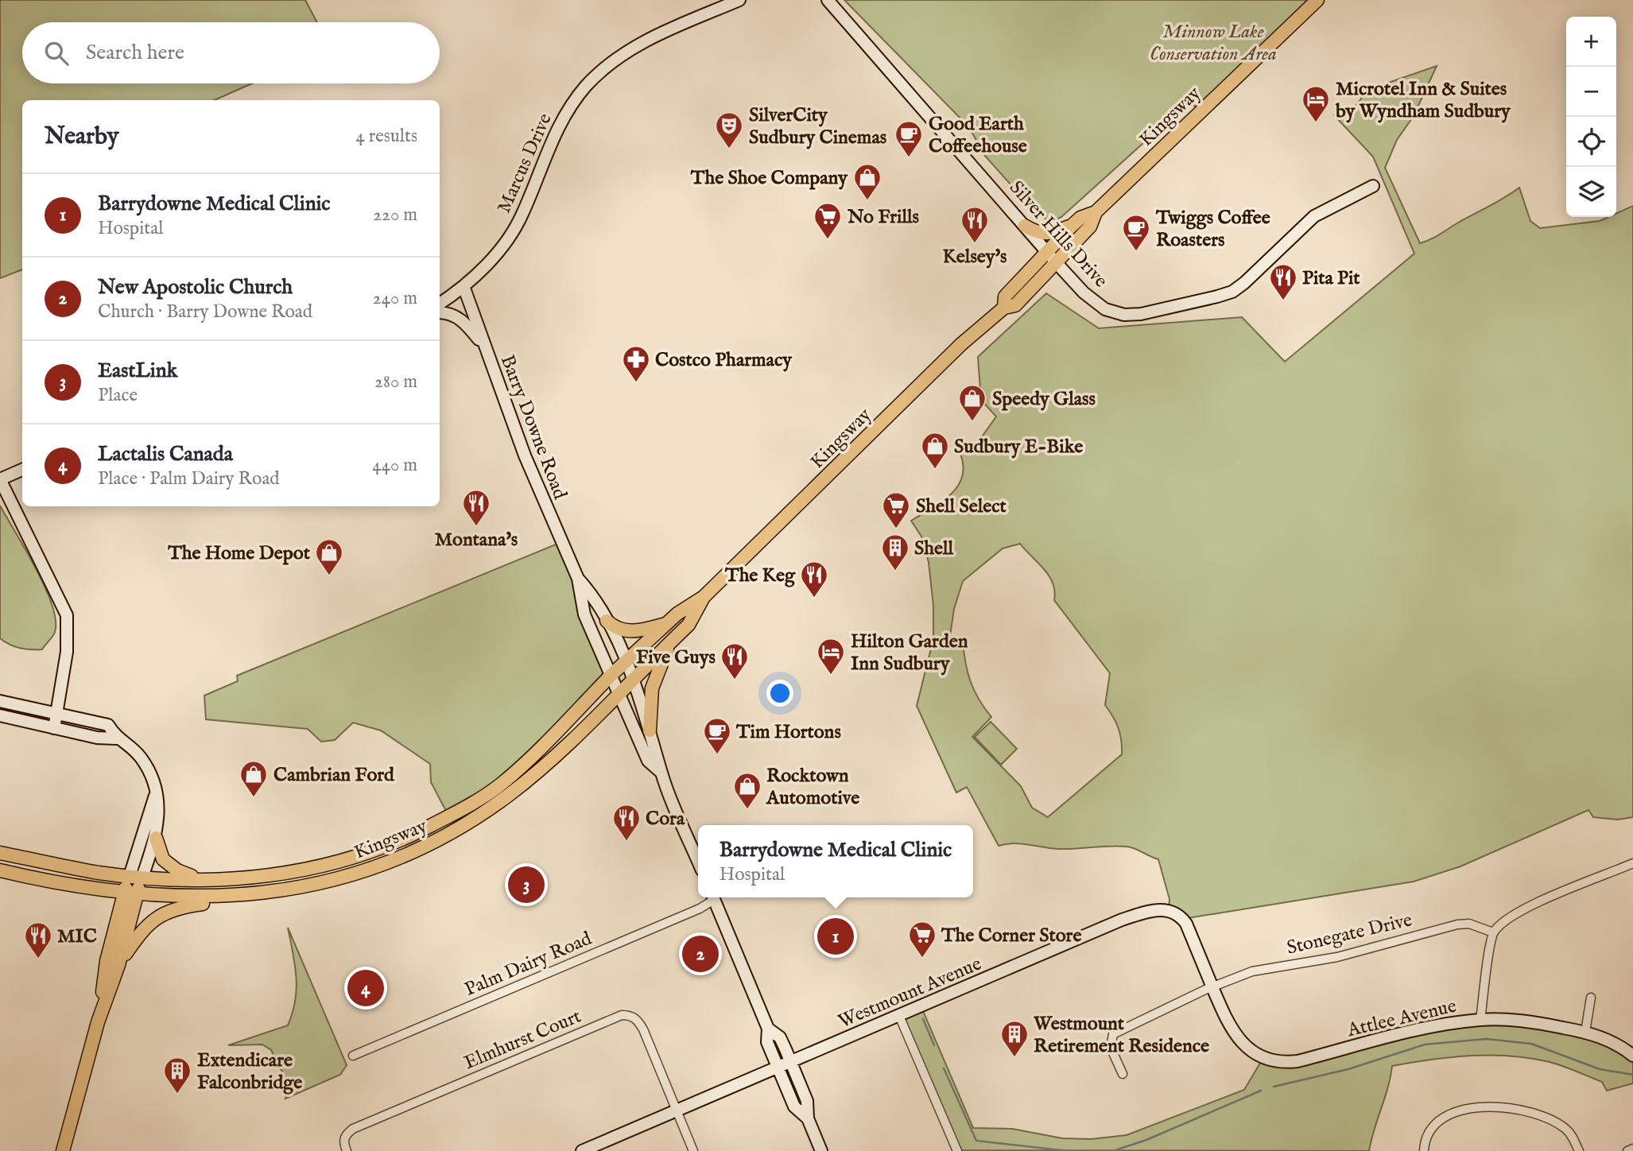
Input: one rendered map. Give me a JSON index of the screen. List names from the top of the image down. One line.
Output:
{"streets":{"main road":["Kingsway"],"street":["Marcus Drive","Silver Hills Drive","Barry Downe Road","Stonegate Drive","Palm Dairy Road","Westmount Avenue","Attlee Avenue","Elmhurst Court"]},"crossings":[["Kingsway","Silver Hills Drive"],["Kingsway","Barry Downe Road"],["Marcus Drive","Barry Downe Road"],["Stonegate Drive","Westmount Avenue"],["Stonegate Drive","Attlee Avenue"],["Westmount Avenue","Attlee Avenue"],["Westmount Avenue","Elmhurst Court"]],"parks":["Minnow Lake Conservation Area"],"places":{"hotel":["Microtel Inn & Suites by Wyndham Sudbury","Hilton Garden Inn Sudbury"],"theatre":["SilverCity Sudbury Cinemas"],"cafe":["Good Earth Coffeehouse","Twiggs Coffee Roasters","Tim Hortons"],"shop":["The Shoe Company","Speedy Glass","Sudbury E-Bike","The Home Depot","Cambrian Ford","Rocktown Automotive"],"supermarket":["No Frills","Shell Select","The Corner Store"],"restaurant":["Kelsey's","Pita Pit","Montana's","The Keg","Five Guys","Cora","MIC"],"pharmacy":["Costco Pharmacy"],"building":["Shell","Westmount Retirement Residence","Extendicare Falconbridge"]},"page":{"map_buttons":["+","−"],"search":"Search here","heading":["Nearby","4 results"],"list":[{"mark":"1","name":"Barrydowne Medical Clinic","note":"Hospital","value":"220 m"},{"mark":"2","name":"New Apostolic Church","note":"Church · Barry Downe Road","value":"240 m"},{"mark":"3","name":"EastLink","note":"Place","value":"280 m"},{"mark":"4","name":"Lactalis Canada","note":"Place · Palm Dairy Road","value":"440 m"}],"popup":["Barrydowne Medical Clinic","Hospital"],"pins":["3","1","2","4"]}}
